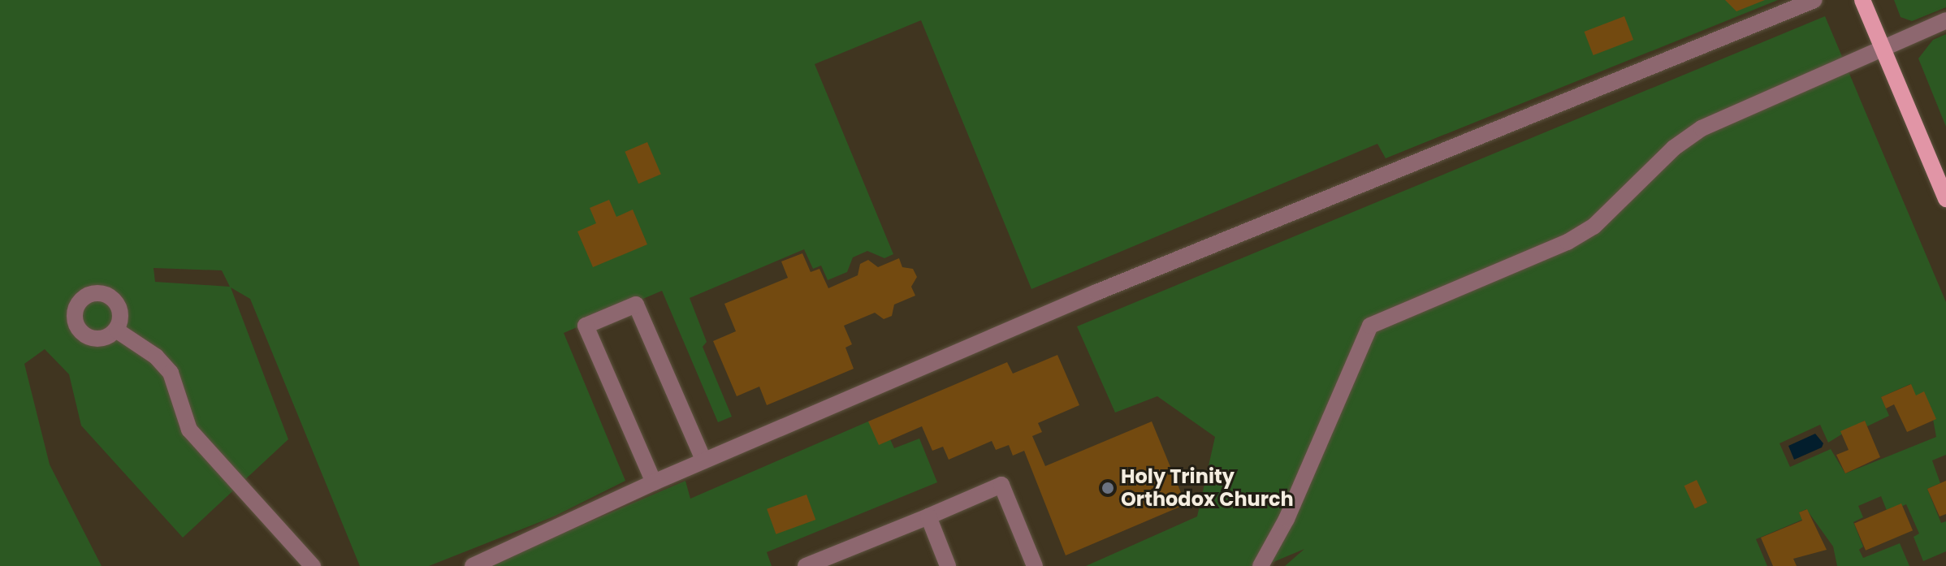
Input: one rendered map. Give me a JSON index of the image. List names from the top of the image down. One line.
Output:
{"places":["Holy Trinity Orthodox Church"]}
